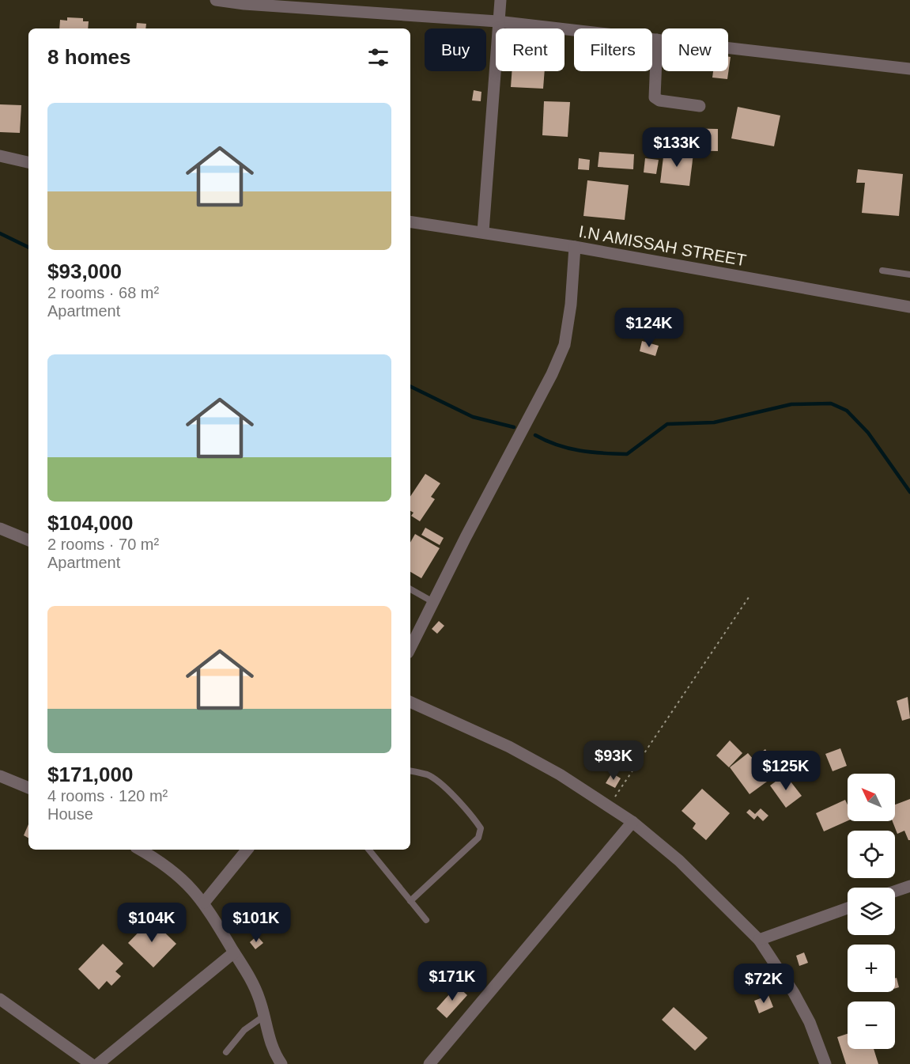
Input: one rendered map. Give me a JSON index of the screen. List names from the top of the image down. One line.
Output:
{"streets":{"street":["I.N AMISSAH STREET"]},"north":"top left","page":{"chip":["Buy","Rent","Filters","New"],"heading":"8 homes","list":[{"name":"$93,000","note":"2 rooms · 68 m² · Apartment"},{"name":"$104,000","note":"2 rooms · 70 m² · Apartment"},{"name":"$171,000","note":"4 rooms · 120 m² · House"}],"price":["$133K","$124K","$93K","$125K","$104K","$101K","$171K","$72K"],"map_buttons":["+","−"]}}
